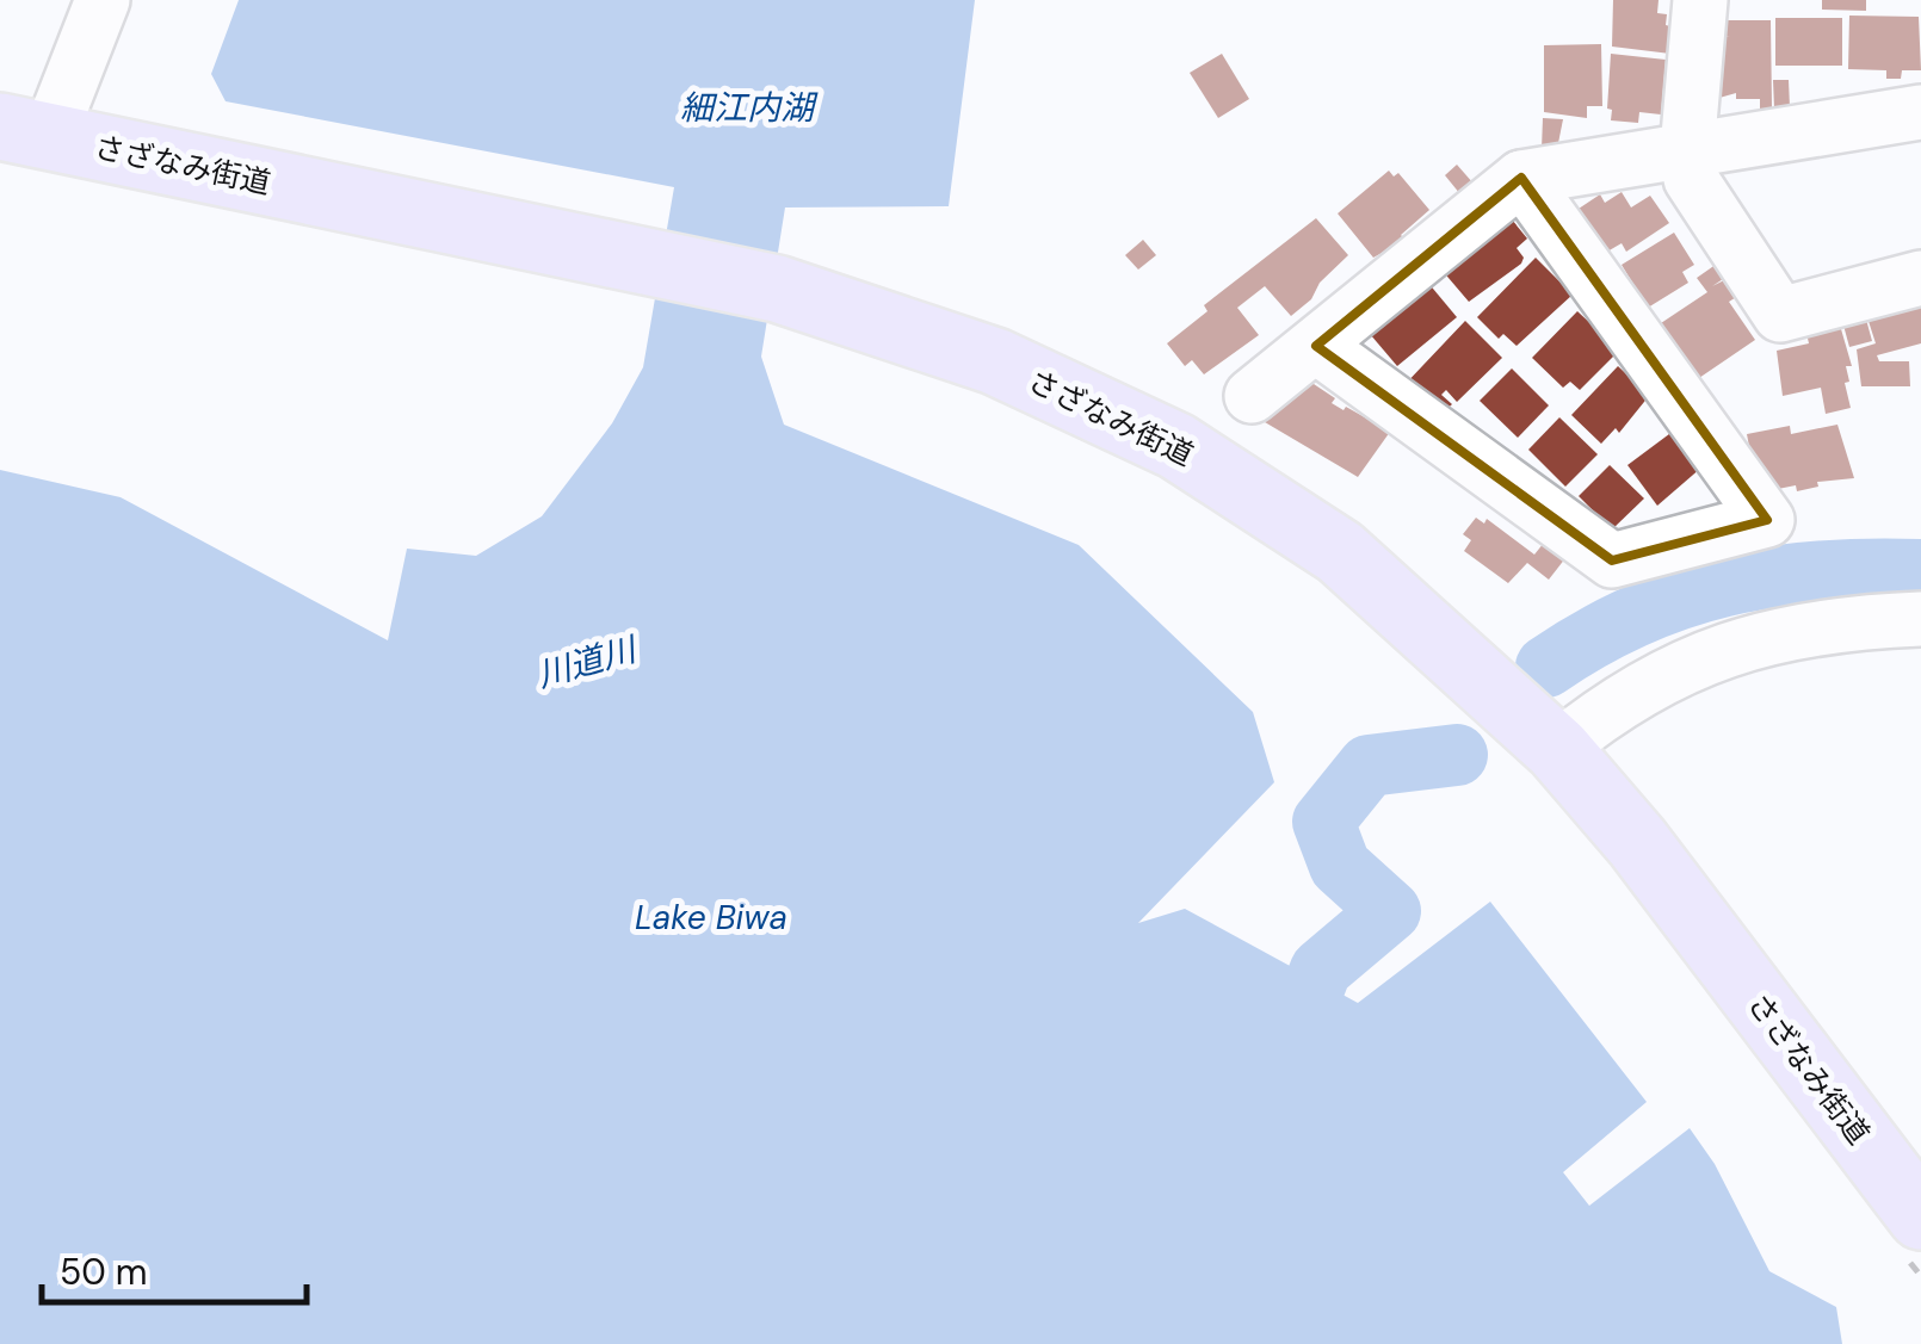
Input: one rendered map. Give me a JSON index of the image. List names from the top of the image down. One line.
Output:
{"streets":{"main road":["さざなみ街道"]},"water":["細江内湖","川道川","Lake Biwa"],"scale_bar":"50 m"}
